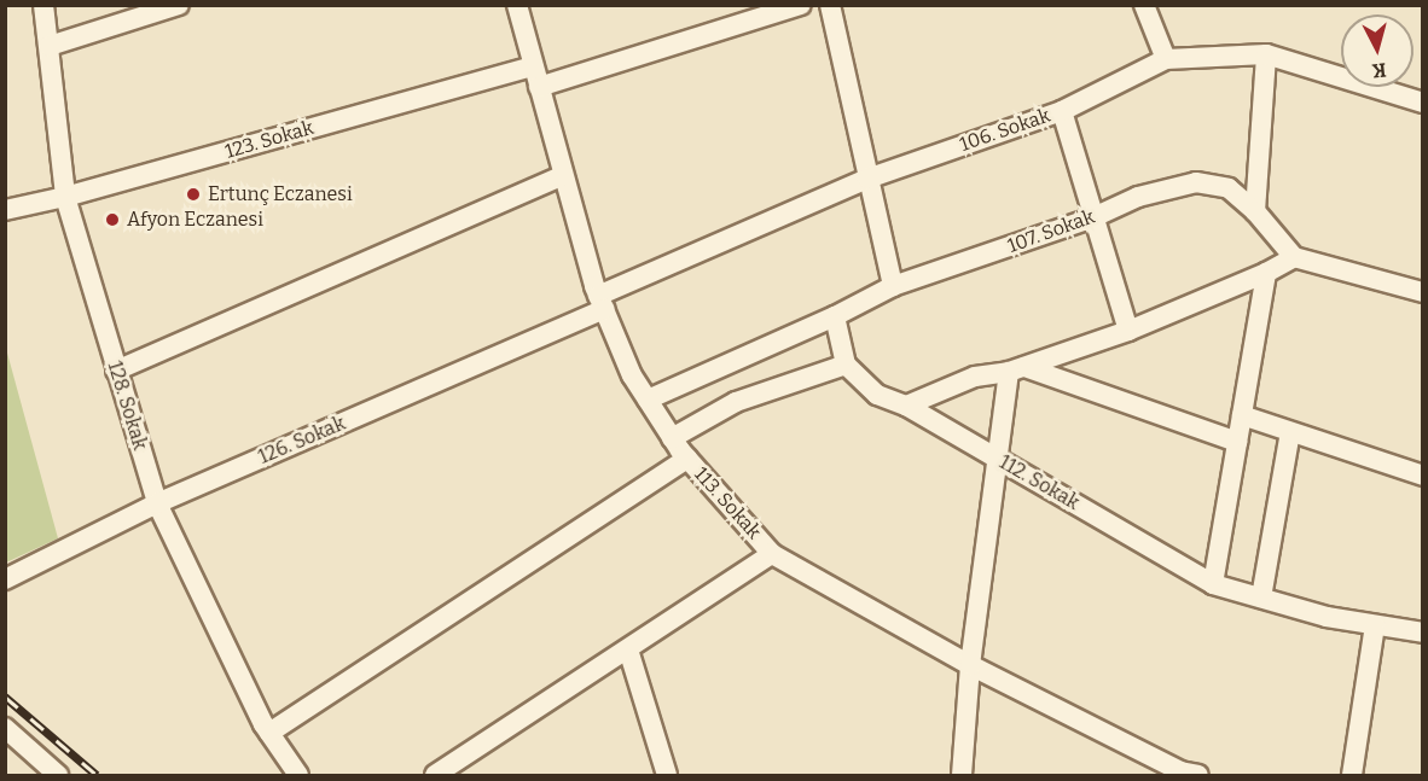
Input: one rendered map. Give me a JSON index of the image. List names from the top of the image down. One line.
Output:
{"streets":{"street":["106. Sokak","123. Sokak","107. Sokak","128. Sokak","126. Sokak","112. Sokak","113. Sokak"]},"crossings":[["106. Sokak","126. Sokak"],["106. Sokak","113. Sokak"],["123. Sokak","128. Sokak"],["123. Sokak","113. Sokak"],["107. Sokak","113. Sokak"],["128. Sokak","126. Sokak"],["126. Sokak","113. Sokak"]],"places":["Ertunç Eczanesi","Afyon Eczanesi"],"north":"bottom"}
